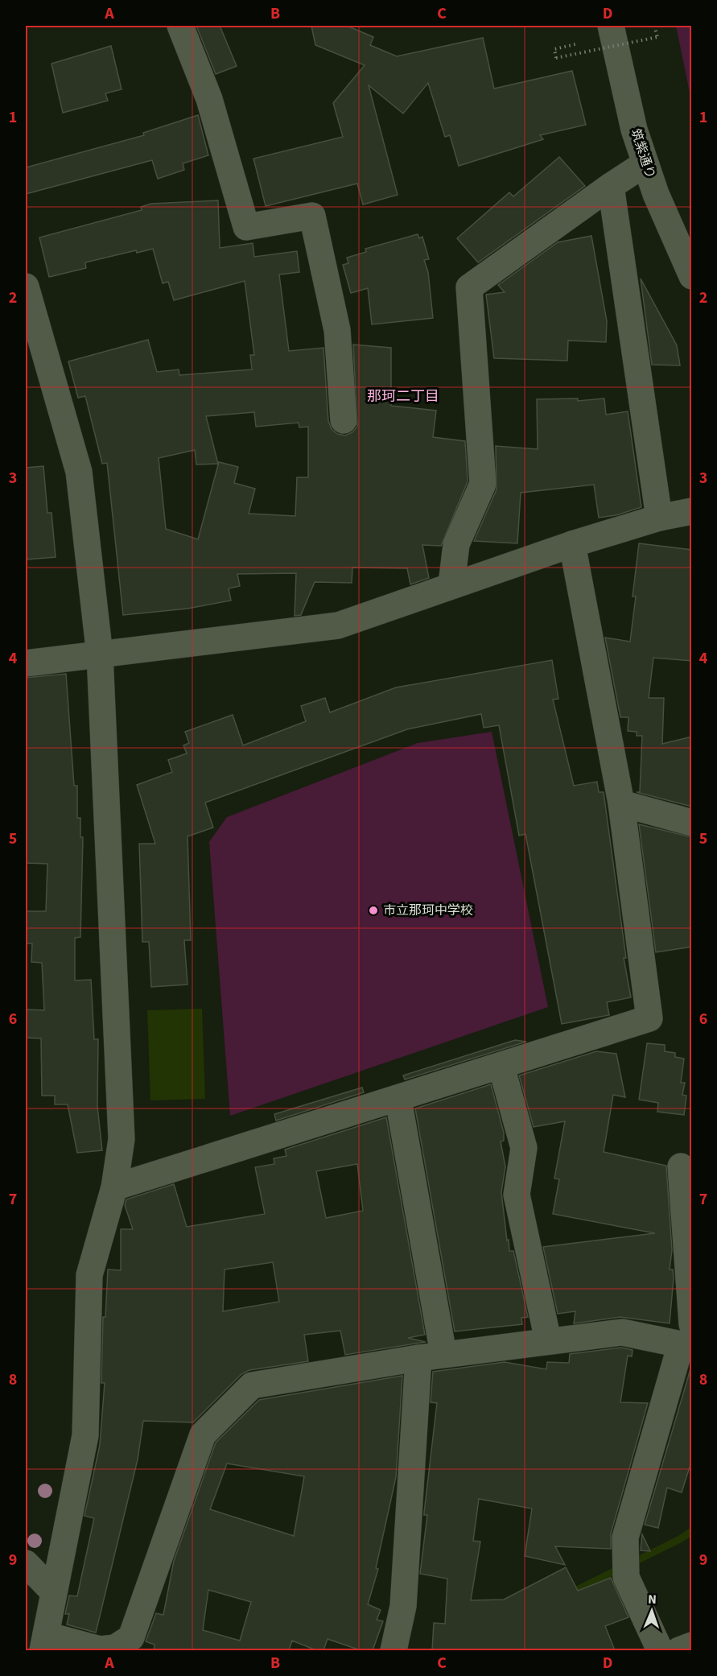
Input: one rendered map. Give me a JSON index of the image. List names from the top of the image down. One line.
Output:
{"streets":{"street":["筑紫通り"]},"districts":["那珂二丁目"],"places":["市立那珂中学校"],"north":"top","grid":{"columns":["A","B","C","D"],"rows":["1","2","3","4","5","6","7","8","9"]}}
